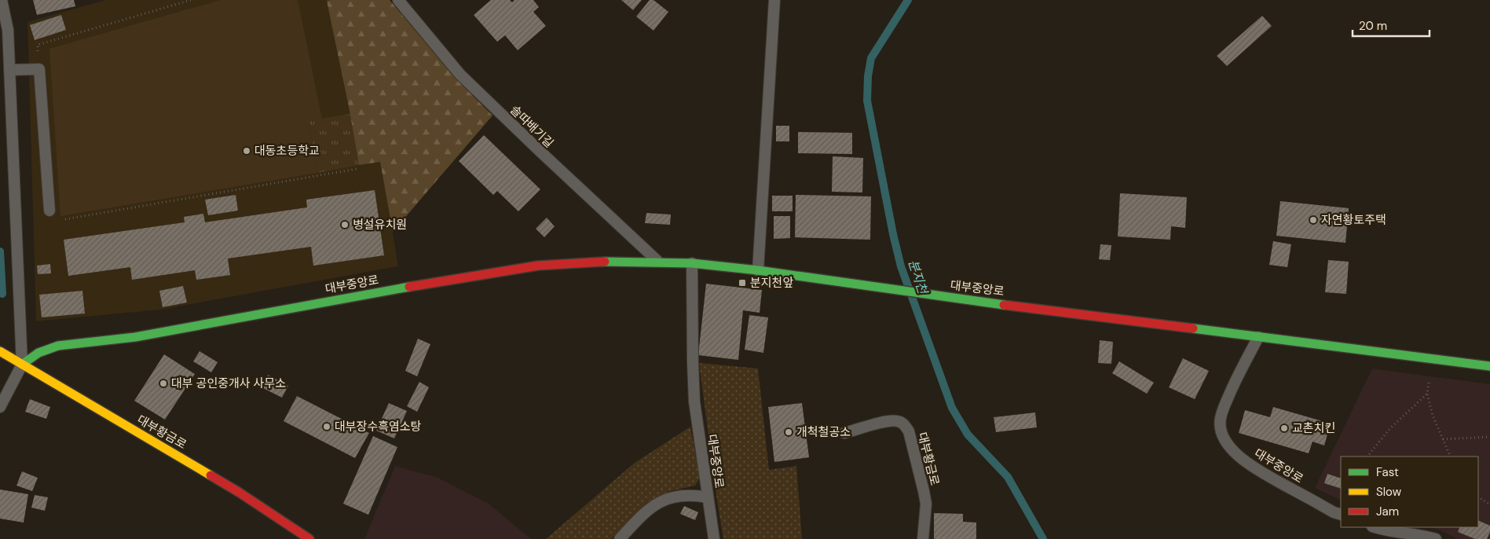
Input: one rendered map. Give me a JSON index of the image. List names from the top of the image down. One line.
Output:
{"streets":{"street":["대부중앙로","대부황금로"],"lane":["솔따배기길"]},"crossings":[["솔따배기길","대부중앙로"],["대부중앙로","대부황금로"]],"water":["분지천"],"places":{"other":["대동초등학교","자연황토주택","병설유치원","대부 공인중개사 사무소","대부장수흑염소탕","교촌치킨","개척철공소"],"transit":["분지천앞"]},"legend":["Fast","Slow","Jam"],"scale_bar":"20 m"}
